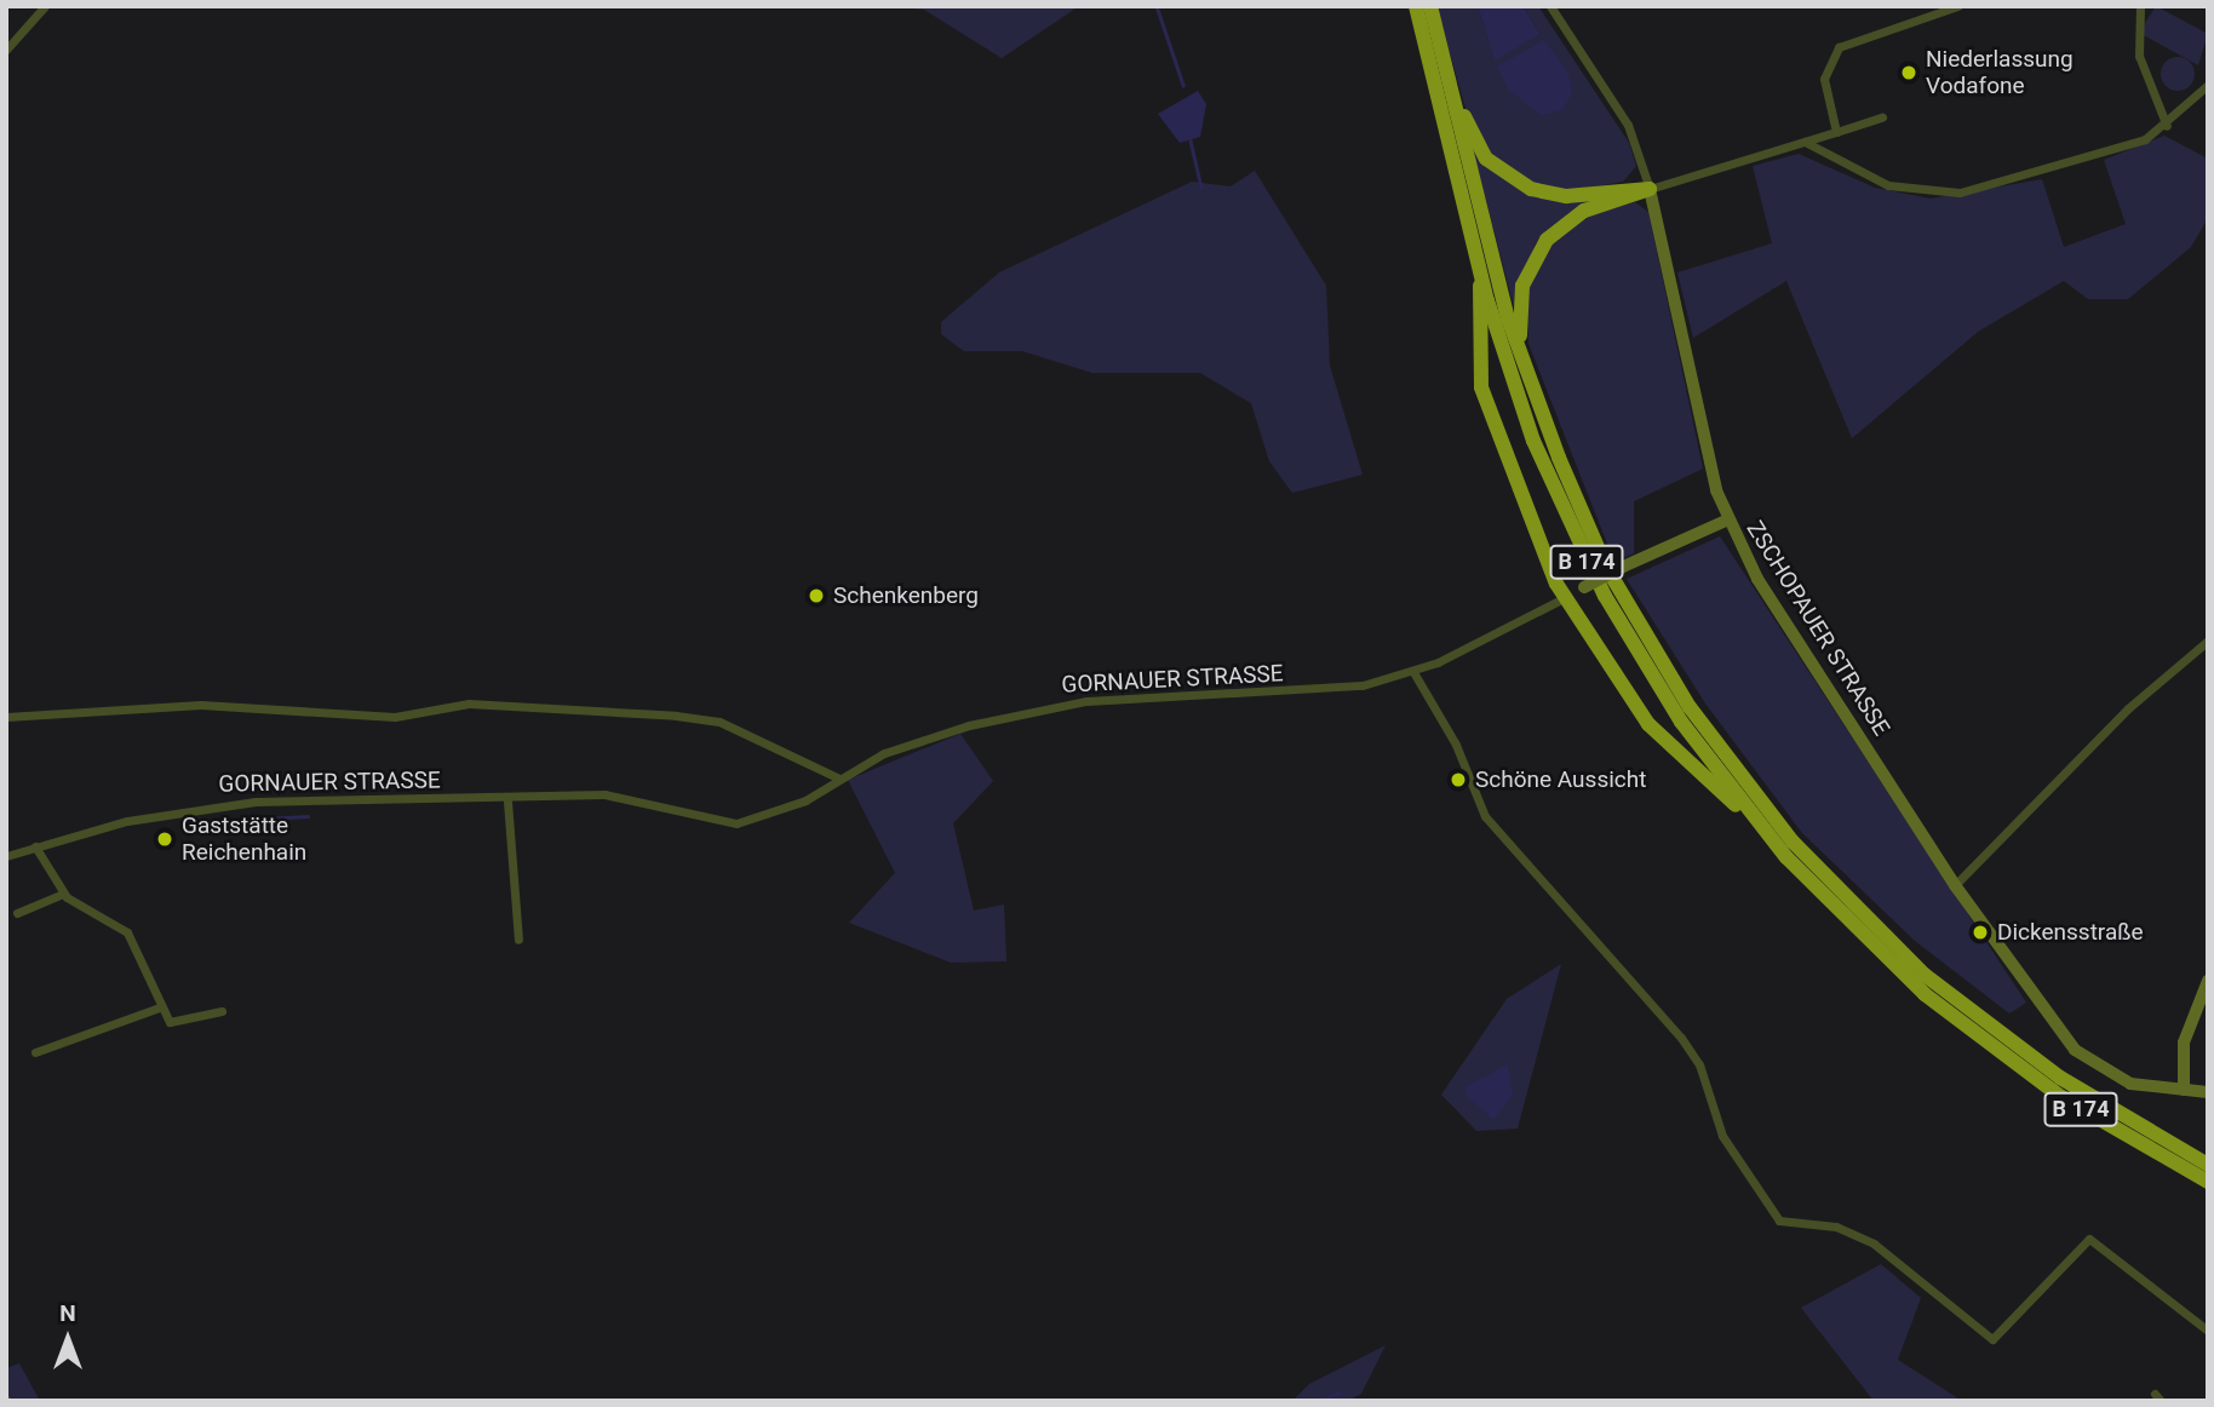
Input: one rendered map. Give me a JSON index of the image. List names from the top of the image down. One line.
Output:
{"streets":{"highway":["B 174"],"street":["ZSCHOPAUER STRASSE","GORNAUER STRASSE"]},"crossings":[["ZSCHOPAUER STRASSE","GORNAUER STRASSE"]],"places":["Niederlassung Vodafone","Schenkenberg","Schöne Aussicht","Gaststätte Reichenhain","Dickensstraße"],"north":"top"}
